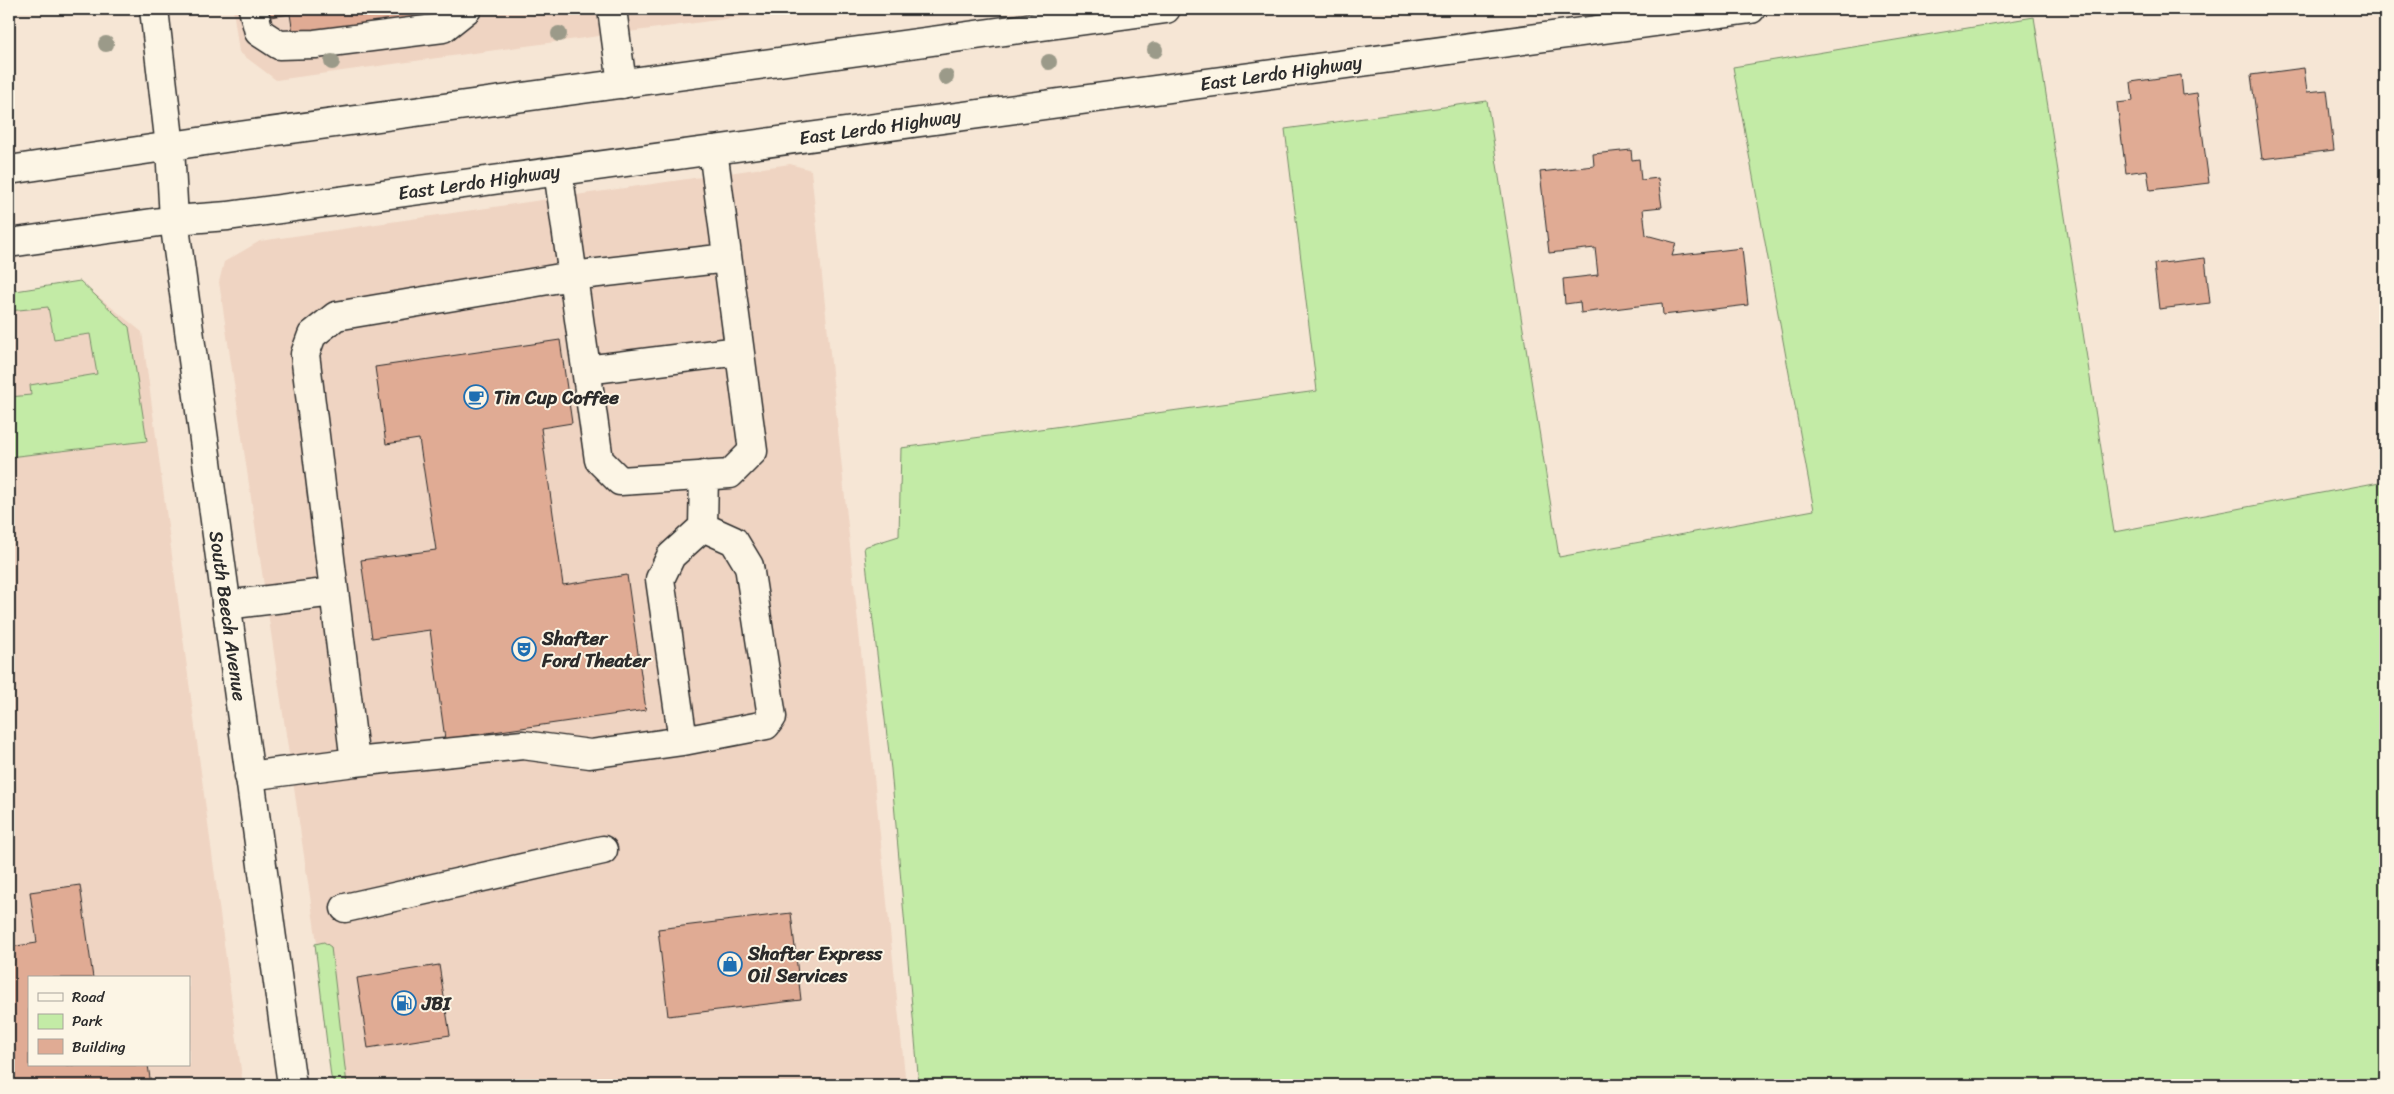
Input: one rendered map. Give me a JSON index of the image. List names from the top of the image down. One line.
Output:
{"streets":{"main road":["East Lerdo Highway","South Beech Avenue"]},"crossings":[["East Lerdo Highway","South Beech Avenue"]],"places":{"cafe":["Tin Cup Coffee"],"theatre":["Shafter Ford Theater"],"shop":["Shafter Express Oil Services"],"fuel station":["JBI"]},"legend":["Road","Park","Building"]}
